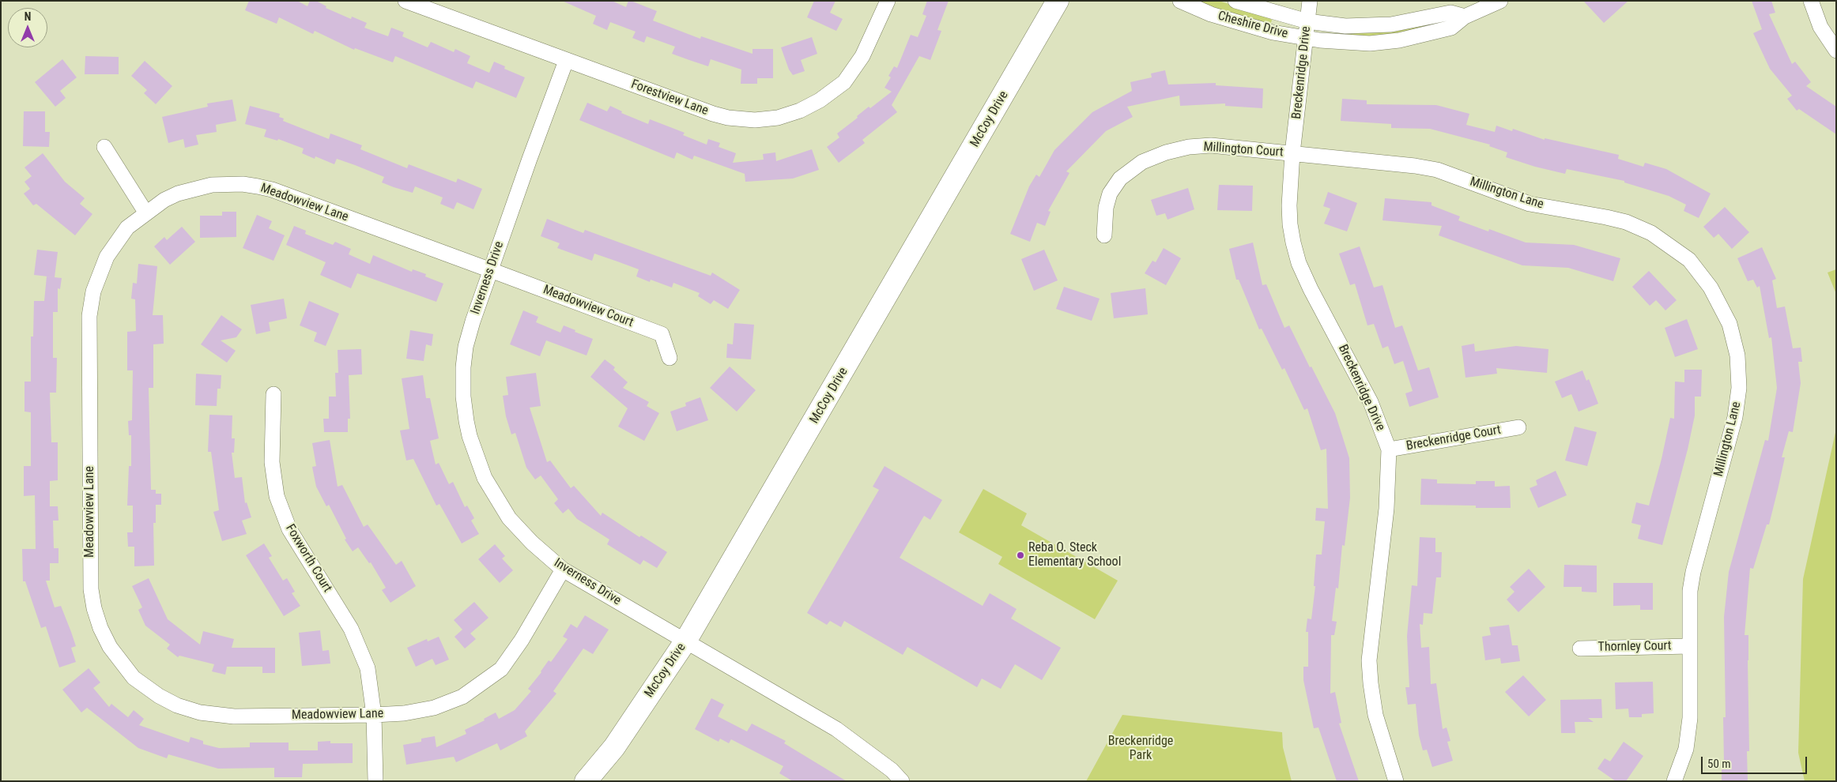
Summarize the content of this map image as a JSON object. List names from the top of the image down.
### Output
{
  "streets": {
    "street": [
      "Cheshire Drive",
      "Breckenridge Drive",
      "Forestview Lane",
      "McCoy Drive",
      "Millington Court",
      "Millington Lane",
      "Meadowview Lane",
      "Inverness Drive",
      "Meadowview Court",
      "Breckenridge Court",
      "Foxworth Court",
      "Thornley Court"
    ]
  },
  "crossings": [
    ["Cheshire Drive", "Breckenridge Drive"],
    ["Breckenridge Drive", "Millington Court"],
    ["Breckenridge Drive", "Millington Lane"],
    ["Breckenridge Drive", "Breckenridge Court"],
    ["Forestview Lane", "Inverness Drive"],
    ["McCoy Drive", "Inverness Drive"],
    ["Millington Court", "Millington Lane"],
    ["Millington Lane", "Thornley Court"],
    ["Meadowview Lane", "Inverness Drive"],
    ["Meadowview Lane", "Meadowview Court"],
    ["Meadowview Lane", "Foxworth Court"],
    ["Inverness Drive", "Meadowview Court"]
  ],
  "parks": ["Breckenridge Park"],
  "places": ["Reba O. Steck Elementary School"],
  "scale_bar": "50 m",
  "north": "top"
}
